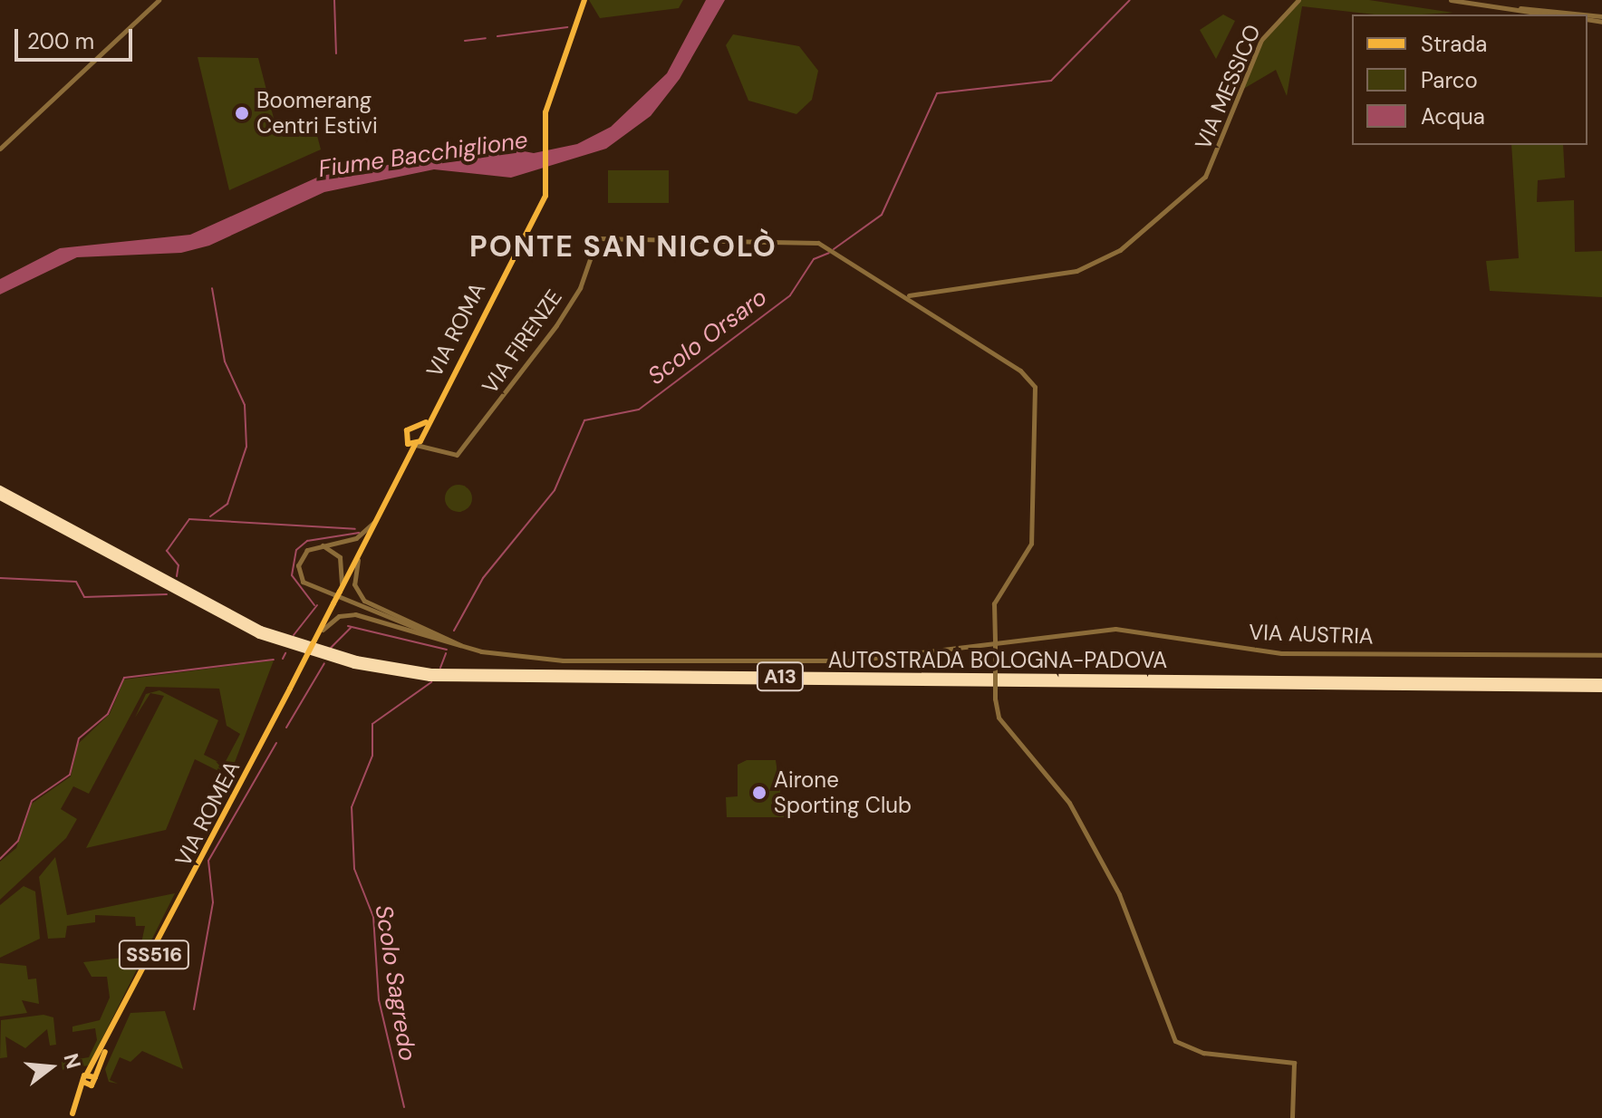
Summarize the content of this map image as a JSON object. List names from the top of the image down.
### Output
{
  "streets": {
    "highway": ["AUTOSTRADA BOLOGNA-PADOVA", "A13"],
    "main road": ["VIA ROMA", "VIA ROMEA", "SS516"],
    "street": ["VIA MESSICO", "VIA FIRENZE", "VIA AUSTRIA"]
  },
  "crossings": [
    ["VIA ROMA", "SS516"],
    ["VIA ROMEA", "SS516"]
  ],
  "districts": ["PONTE SAN NICOLÒ"],
  "water": ["Fiume Bacchiglione", "Scolo Orsaro", "Scolo Sagredo"],
  "places": ["Boomerang Centri Estivi", "Airone Sporting Club"],
  "legend": ["Strada", "Parco", "Acqua"],
  "scale_bar": "200 m",
  "north": "right"
}
